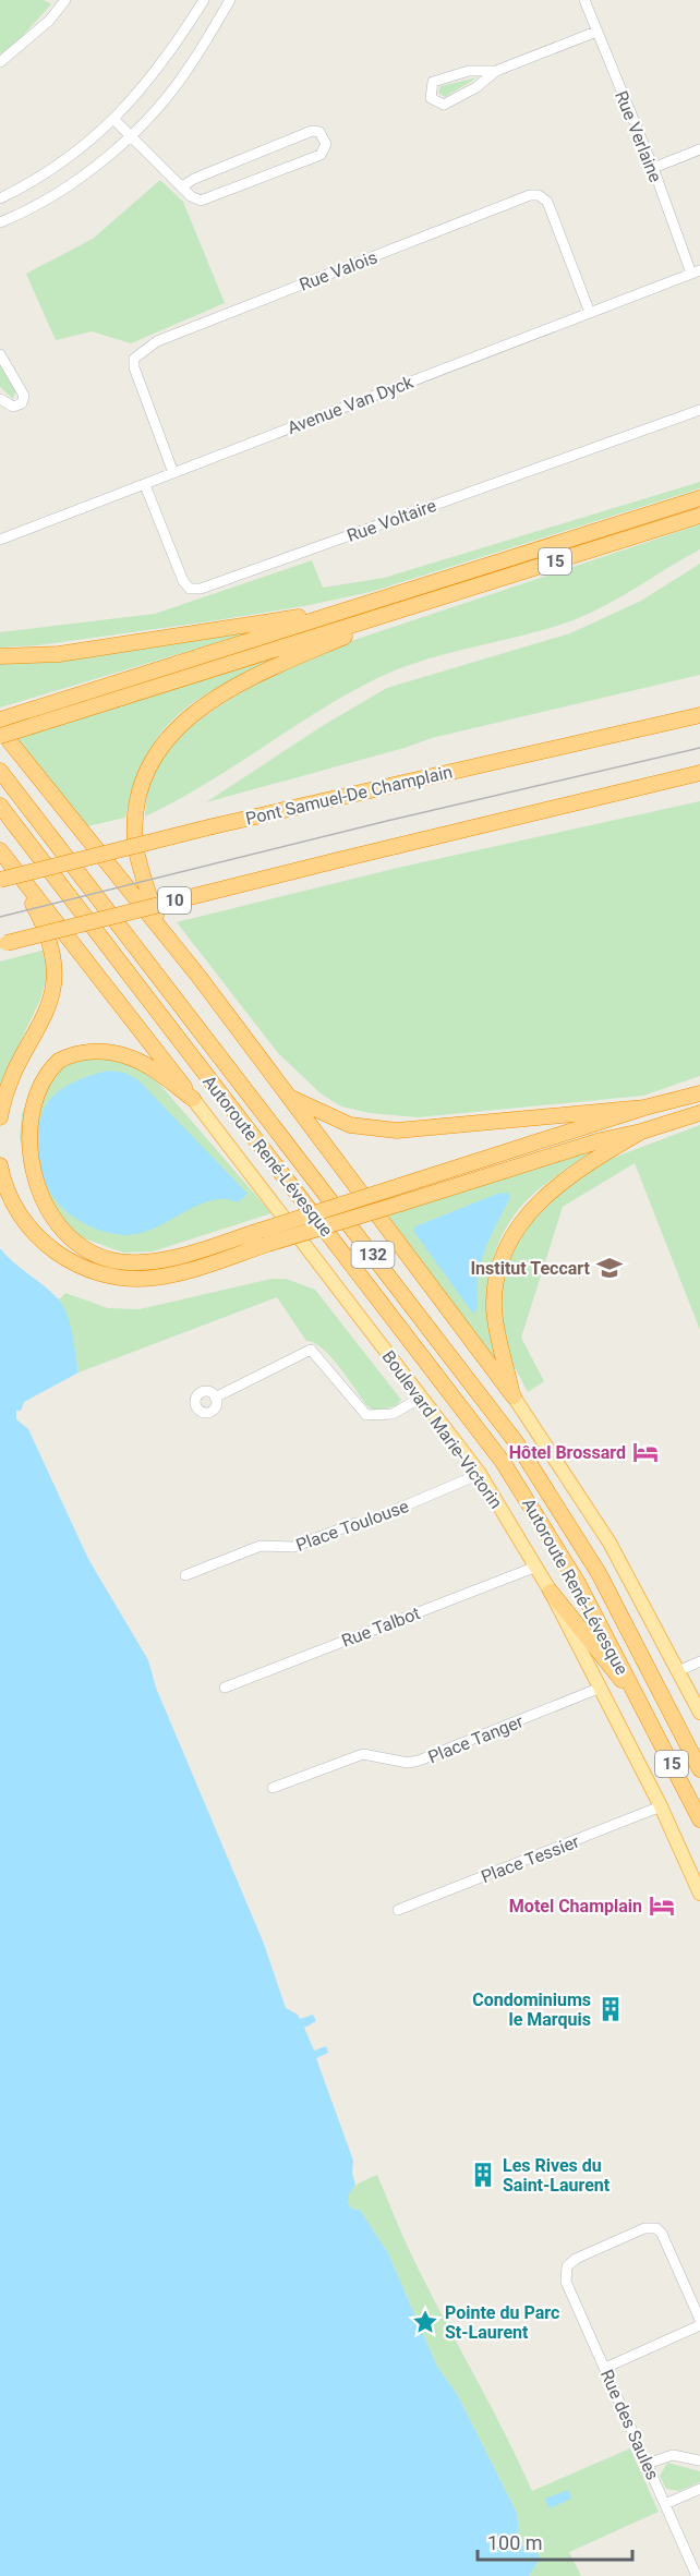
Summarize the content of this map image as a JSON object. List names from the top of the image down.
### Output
{
  "streets": {
    "highway": [
      "15",
      "Pont Samuel-De Champlain",
      "10",
      "Autoroute René-Lévesque",
      "132"
    ],
    "main road": ["Boulevard Marie-Victorin"],
    "street": [
      "Rue Verlaine",
      "Rue Valois",
      "Avenue Van Dyck",
      "Rue Voltaire",
      "Place Toulouse",
      "Rue Talbot",
      "Place Tanger",
      "Place Tessier",
      "Rue des Saules"
    ]
  },
  "crossings": [
    ["Rue Verlaine", "Avenue Van Dyck"],
    ["Rue Valois", "Avenue Van Dyck"],
    ["Avenue Van Dyck", "Rue Voltaire"],
    ["Boulevard Marie-Victorin", "Place Toulouse"],
    ["Boulevard Marie-Victorin", "Rue Talbot"],
    ["Boulevard Marie-Victorin", "Place Tanger"],
    ["Boulevard Marie-Victorin", "Place Tessier"]
  ],
  "places": {
    "school or university": ["Institut Teccart"],
    "hotel": ["Hôtel Brossard", "Motel Champlain"],
    "building": ["Condominiums le Marquis", "Les Rives du Saint-Laurent"],
    "place": ["Pointe du Parc St-Laurent"]
  },
  "scale_bar": "100 m"
}
